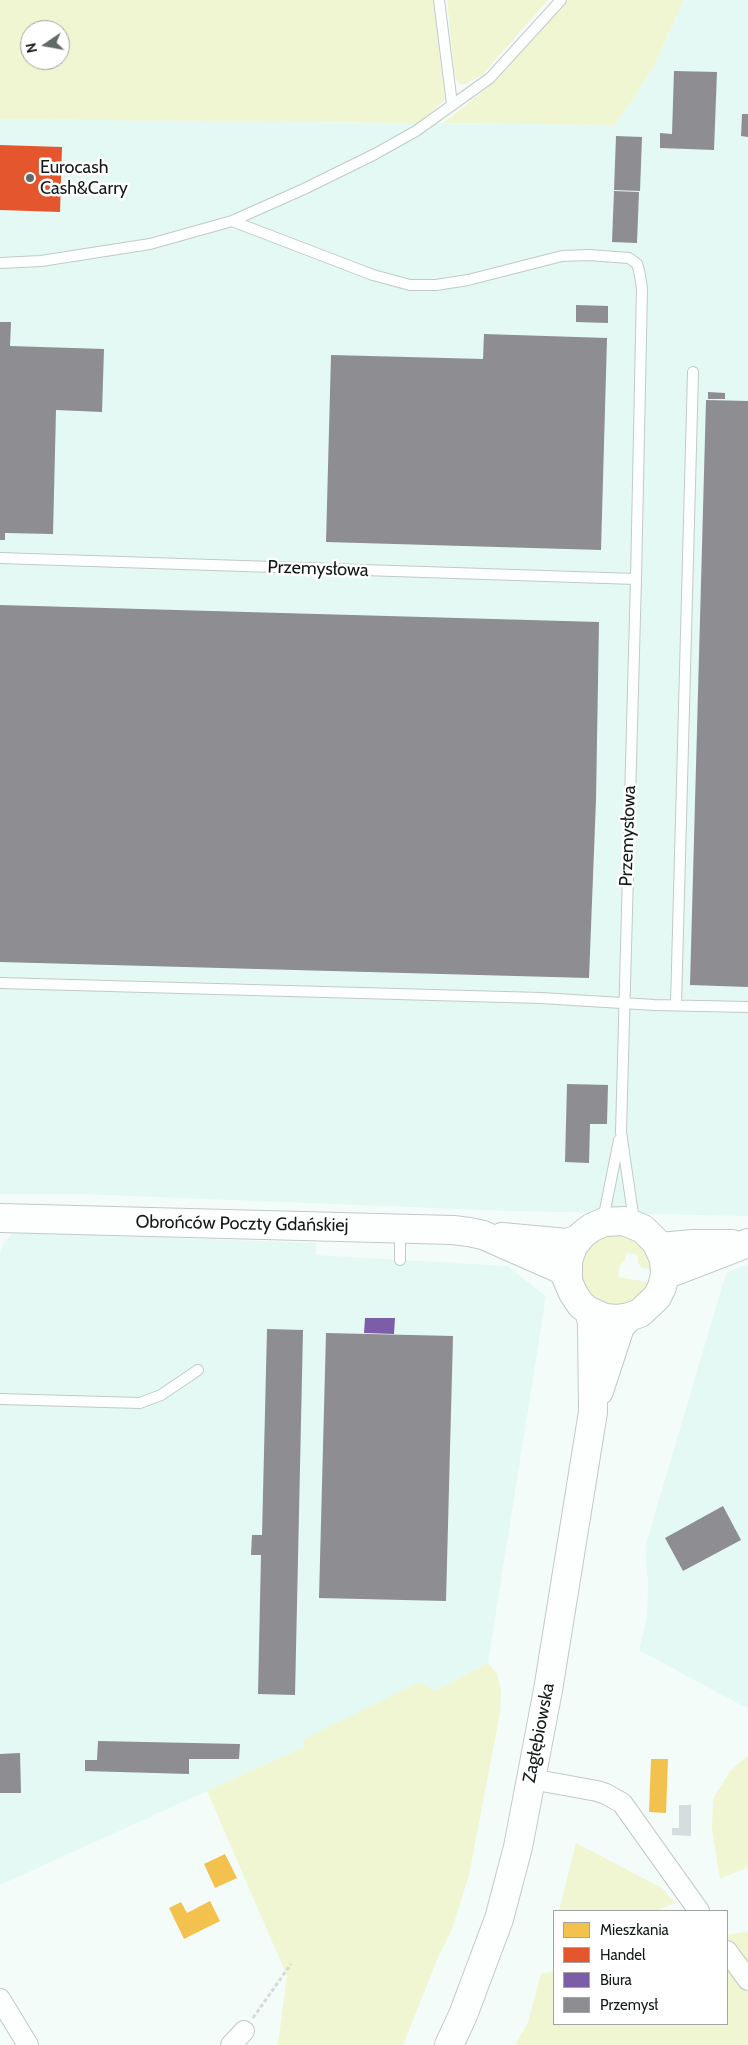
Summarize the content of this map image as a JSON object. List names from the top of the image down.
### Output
{
  "streets": {
    "main road": ["Obrońców Poczty Gdańskiej", "Zagłębiowska"],
    "lane": ["Przemysłowa"]
  },
  "crossings": [
    ["Obrońców Poczty Gdańskiej", "Zagłębiowska"]
  ],
  "places": ["Eurocash Cash&Carry"],
  "legend": [
    "Mieszkania",
    "Handel",
    "Biura",
    "Przemysł"
  ],
  "north": "left"
}
